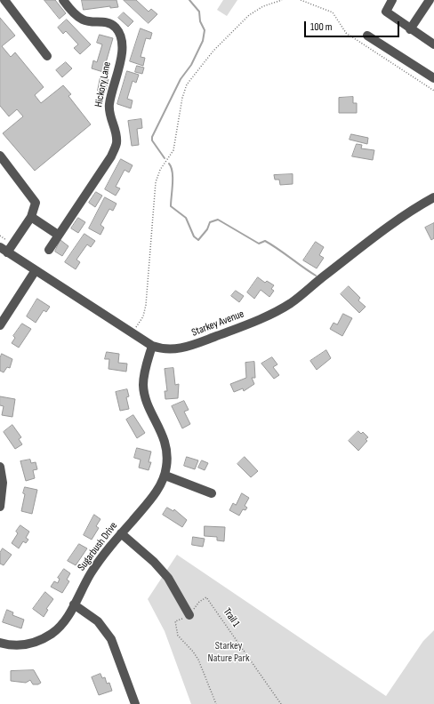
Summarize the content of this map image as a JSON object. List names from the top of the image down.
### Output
{
  "streets": {
    "street": ["Hickory Lane", "Starkey Avenue", "Sugarbush Drive"],
    "path": ["Trail 1"]
  },
  "crossings": [
    ["Starkey Avenue", "Sugarbush Drive"]
  ],
  "parks": ["Starkey Nature Park"],
  "scale_bar": "100 m"
}
